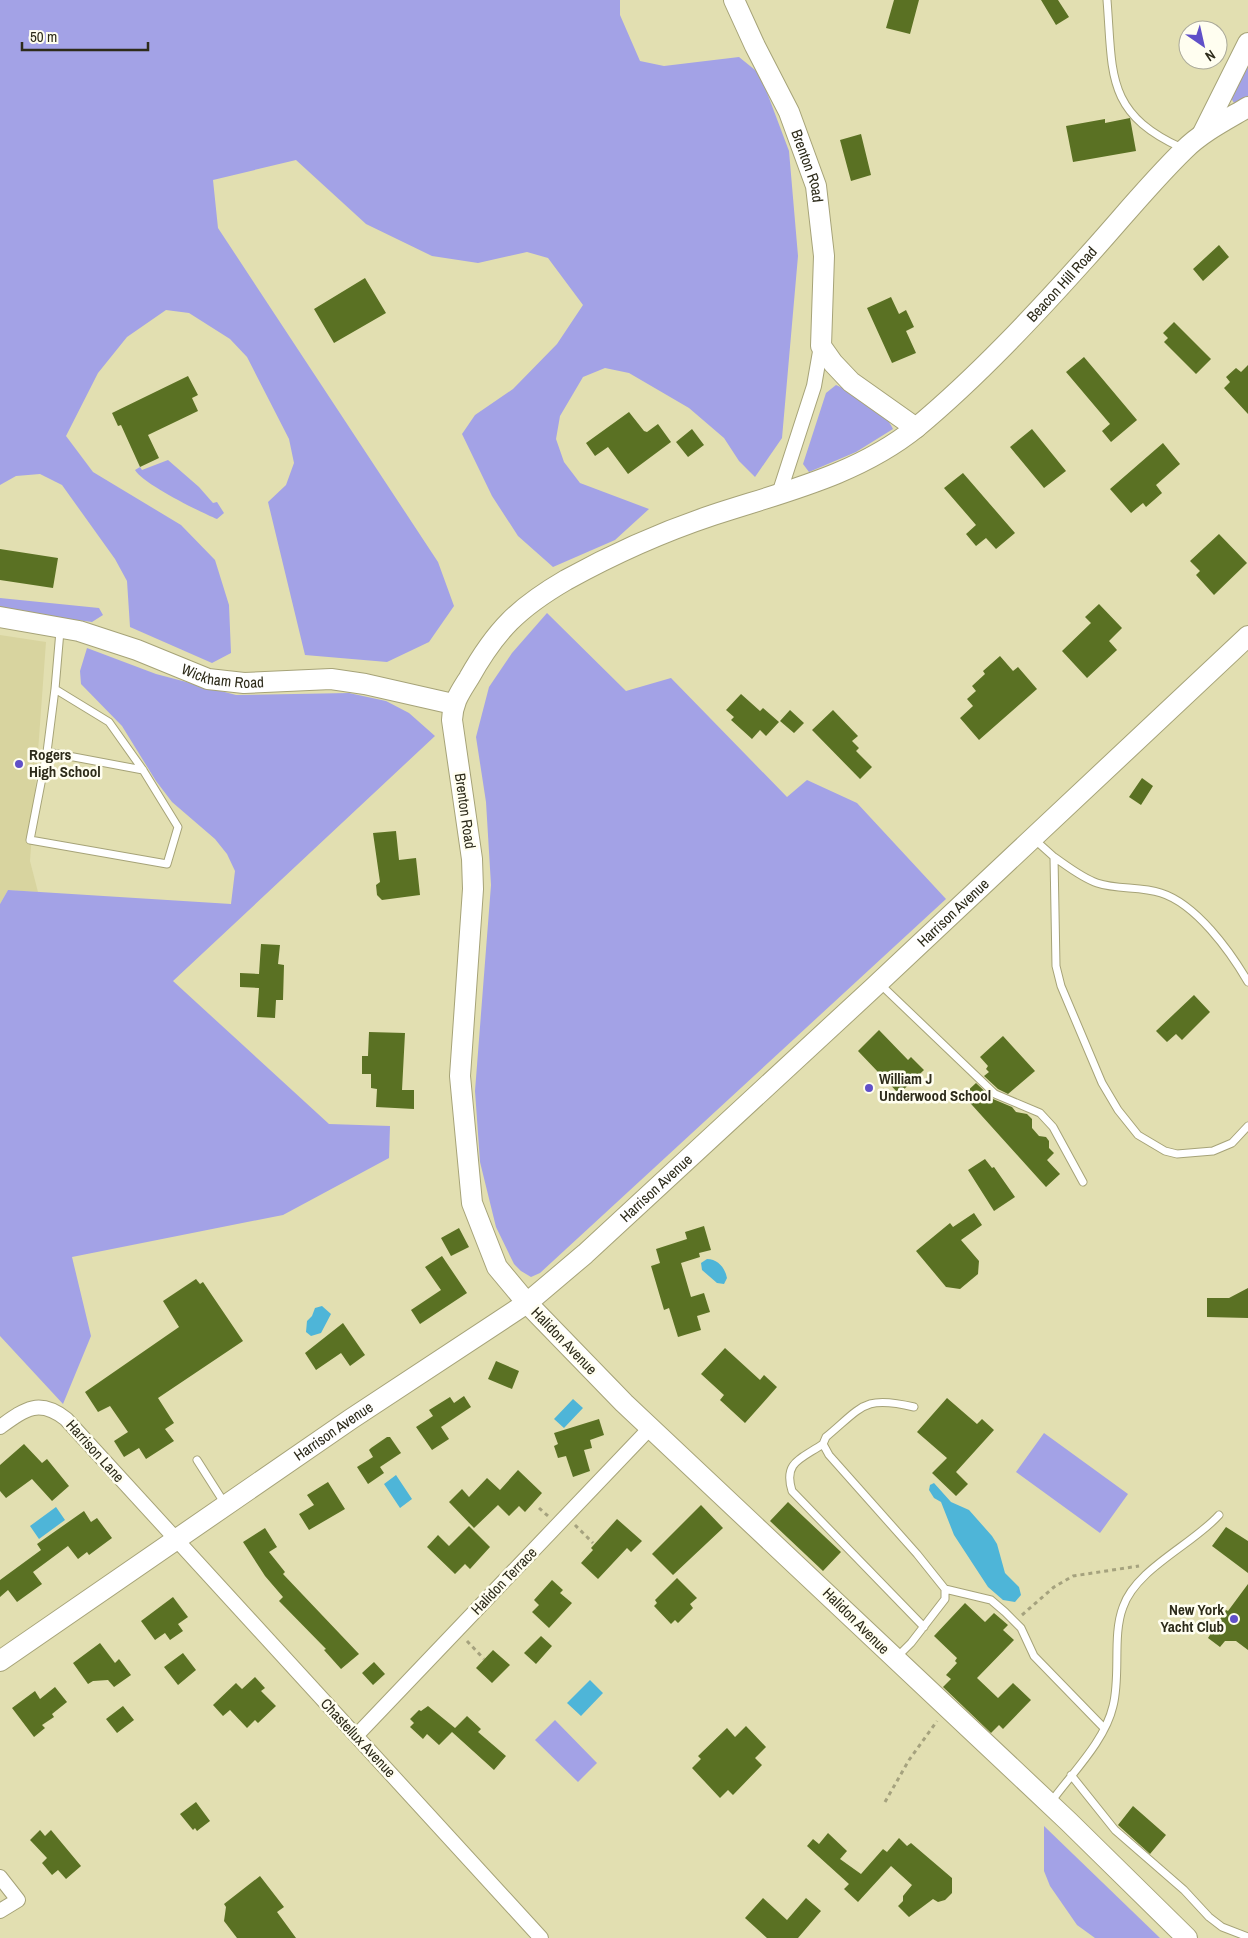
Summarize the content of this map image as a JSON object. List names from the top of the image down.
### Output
{
  "streets": {
    "street": [
      "Brenton Road",
      "Beacon Hill Road",
      "Wickham Road",
      "Harrison Avenue",
      "Halidon Avenue",
      "Harrison Lane",
      "Halidon Terrace",
      "Chastellux Avenue"
    ]
  },
  "crossings": [
    ["Brenton Road", "Wickham Road"],
    ["Brenton Road", "Harrison Avenue"],
    ["Brenton Road", "Halidon Avenue"],
    ["Harrison Avenue", "Halidon Avenue"],
    ["Harrison Avenue", "Harrison Lane"],
    ["Harrison Avenue", "Chastellux Avenue"],
    ["Halidon Avenue", "Halidon Terrace"],
    ["Harrison Lane", "Chastellux Avenue"],
    ["Halidon Terrace", "Chastellux Avenue"]
  ],
  "places": ["Rogers High School", "William J Underwood School", "New York Yacht Club"],
  "scale_bar": "50 m",
  "north": "bottom right"
}
